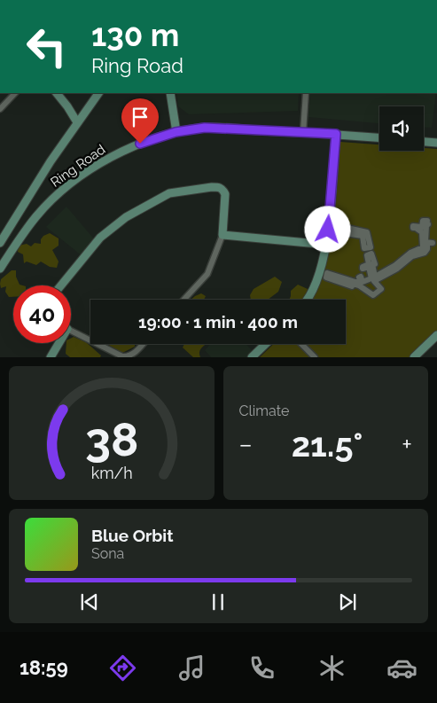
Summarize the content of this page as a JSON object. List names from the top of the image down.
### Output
{
  "streets": {
    "street": ["Ring Road"]
  },
  "page": {
    "turn": ["130 m", "Ring Road"],
    "limit": "40",
    "trip": "19:00 · 1 min · 400 m",
    "tile": "Climate",
    "heat": ["−", "21.5°", "+"],
    "song": ["Blue Orbit", "Sona"],
    "tabs": "18:59",
    "gauge": ["38", "km/h"]
  }
}
